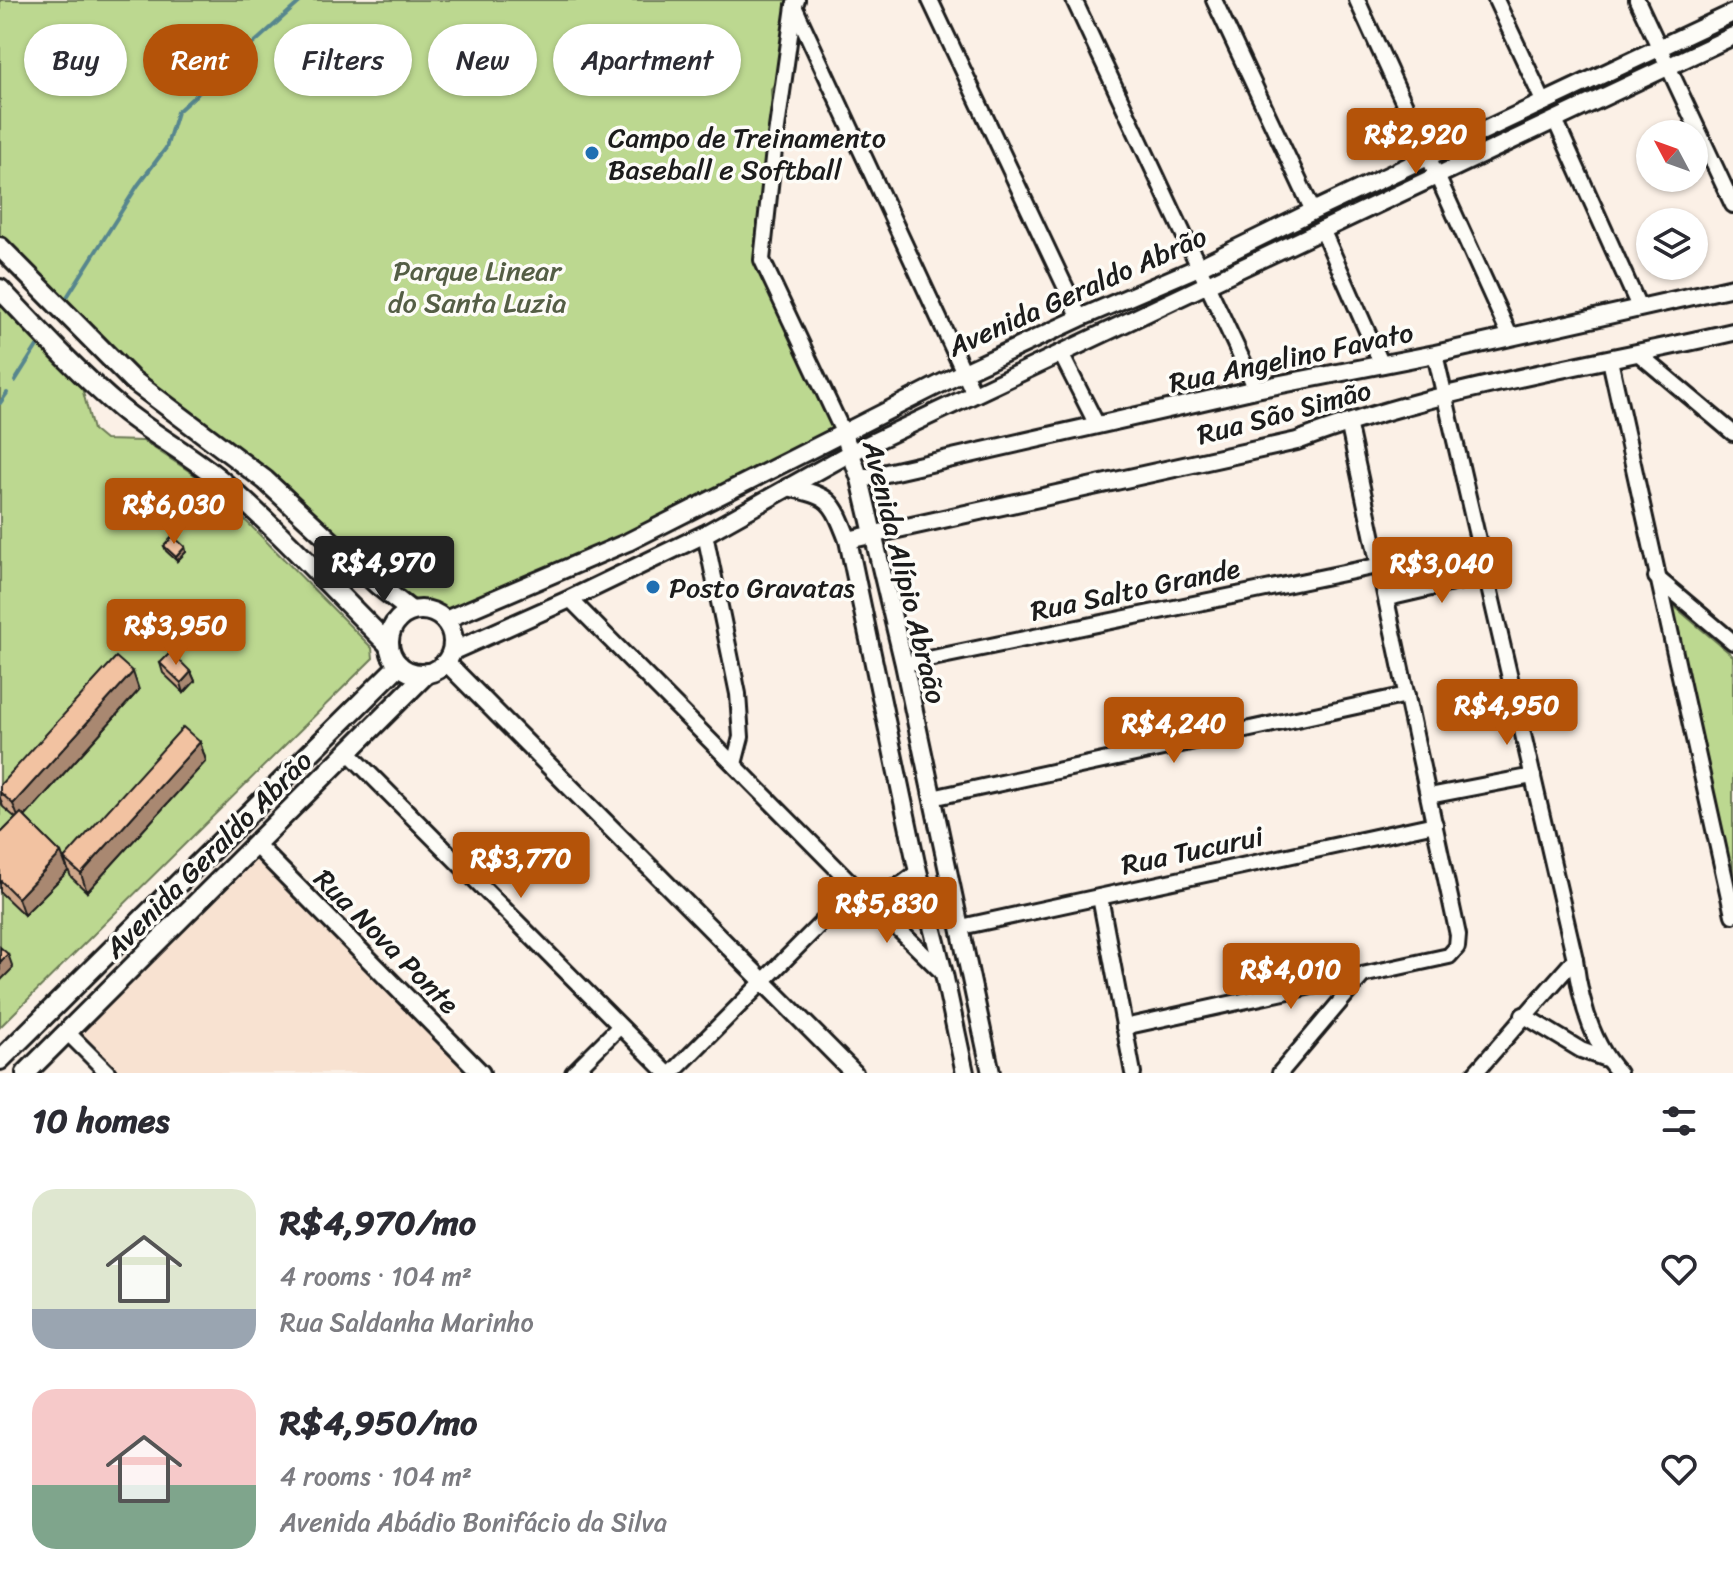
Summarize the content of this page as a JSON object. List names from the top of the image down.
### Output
{
  "streets": {
    "main road": ["Avenida Geraldo Abrão"],
    "street": [
      "Rua Angelino Favato",
      "Rua São Simão",
      "Avenida Alípio Abraão",
      "Rua Salto Grande",
      "Rua Tucurui",
      "Rua Nova Ponte"
    ]
  },
  "crossings": [
    ["Avenida Geraldo Abrão", "Avenida Alípio Abraão"],
    ["Avenida Geraldo Abrão", "Rua Nova Ponte"],
    ["Rua Angelino Favato", "Avenida Alípio Abraão"],
    ["Rua São Simão", "Avenida Alípio Abraão"],
    ["Avenida Alípio Abraão", "Rua Salto Grande"],
    ["Avenida Alípio Abraão", "Rua Tucurui"]
  ],
  "parks": ["Parque Linear do Santa Luzia"],
  "places": ["Campo de Treinamento Baseball e Softball", "Posto Gravatas"],
  "north": "top left",
  "page": {
    "chip": [
      "Buy",
      "Rent",
      "Filters",
      "New",
      "Apartment"
    ],
    "price": [
      "R$2,920",
      "R$6,030",
      "R$4,970",
      "R$3,040",
      "R$3,950",
      "R$4,950",
      "R$4,240",
      "R$3,770",
      "R$5,830",
      "R$4,010"
    ],
    "heading": "10 homes",
    "list": [
      {
        "name": "R$4,970/mo",
        "note": "4 rooms · 104 m² · Rua Saldanha Marinho"
      },
      {
        "name": "R$4,950/mo",
        "note": "4 rooms · 104 m² · Avenida Abádio Bonifácio da Silva"
      }
    ]
  }
}
